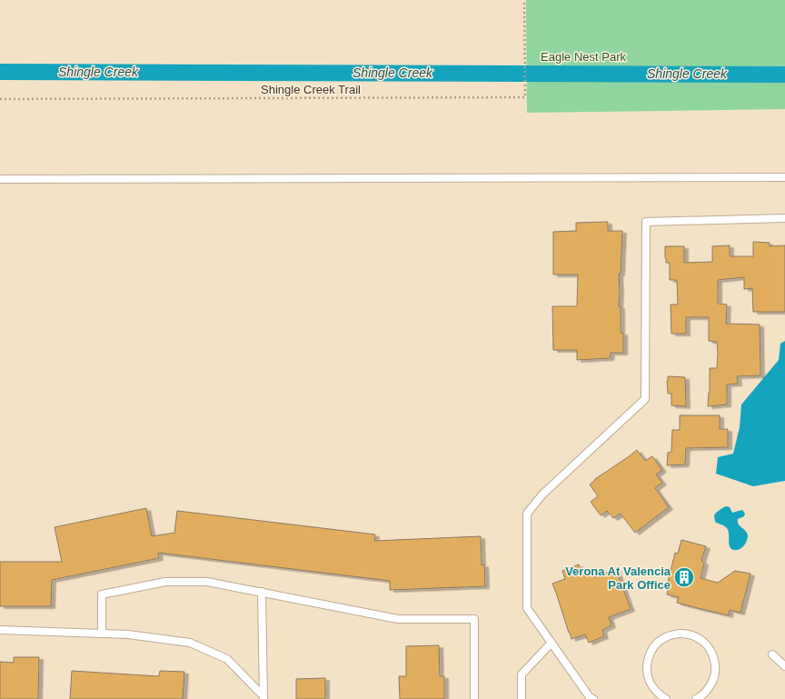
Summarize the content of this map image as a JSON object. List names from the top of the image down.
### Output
{
  "streets": {
    "path": ["Shingle Creek Trail"]
  },
  "water": ["Shingle Creek"],
  "parks": ["Eagle Nest Park"],
  "places": {
    "building": ["Verona At Valencia Park Office"]
  }
}
